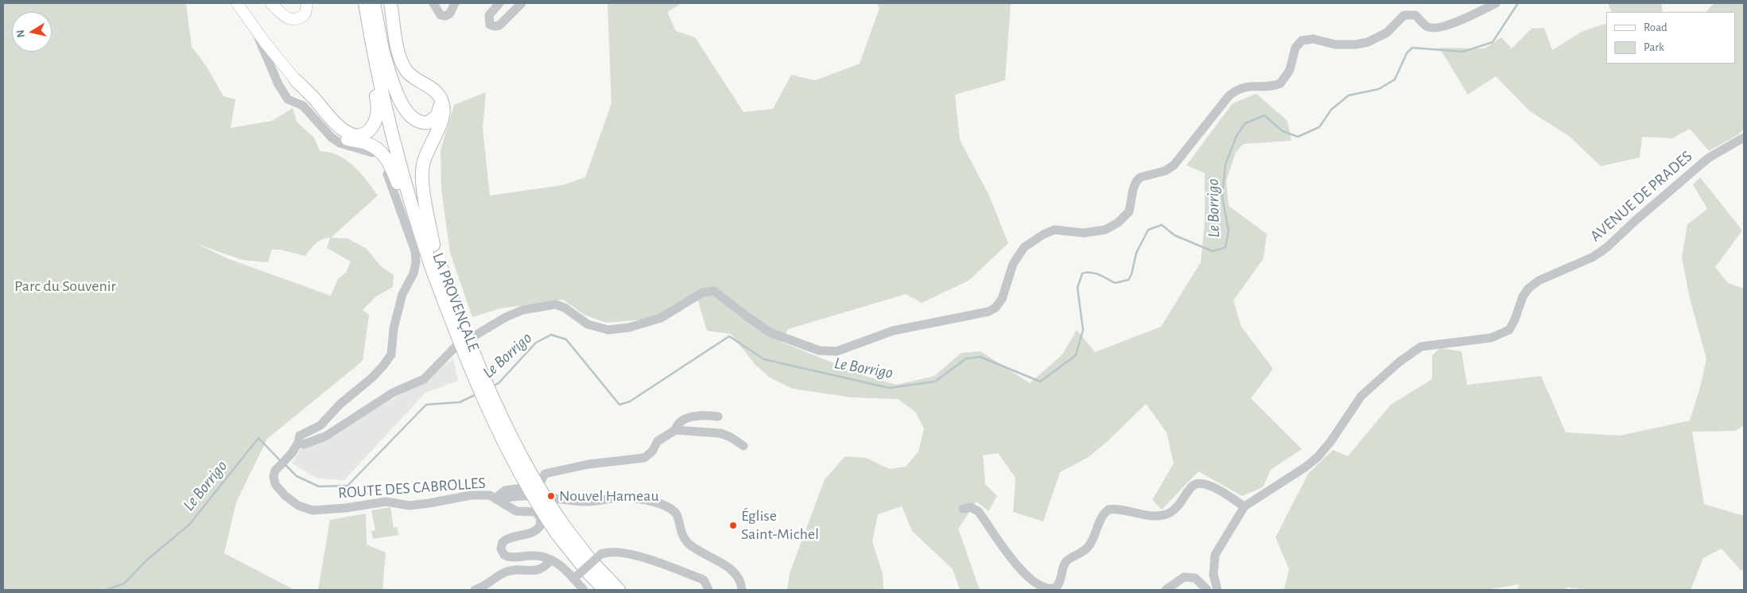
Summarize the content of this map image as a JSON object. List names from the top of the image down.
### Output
{
  "streets": {
    "highway": ["LA PROVENÇALE"],
    "street": ["AVENUE DE PRADES", "ROUTE DES CABROLLES"]
  },
  "water": ["Le Borrigo"],
  "parks": ["Parc du Souvenir"],
  "places": ["Nouvel Hameau", "Église Saint-Michel"],
  "legend": ["Road", "Park"],
  "north": "left"
}
